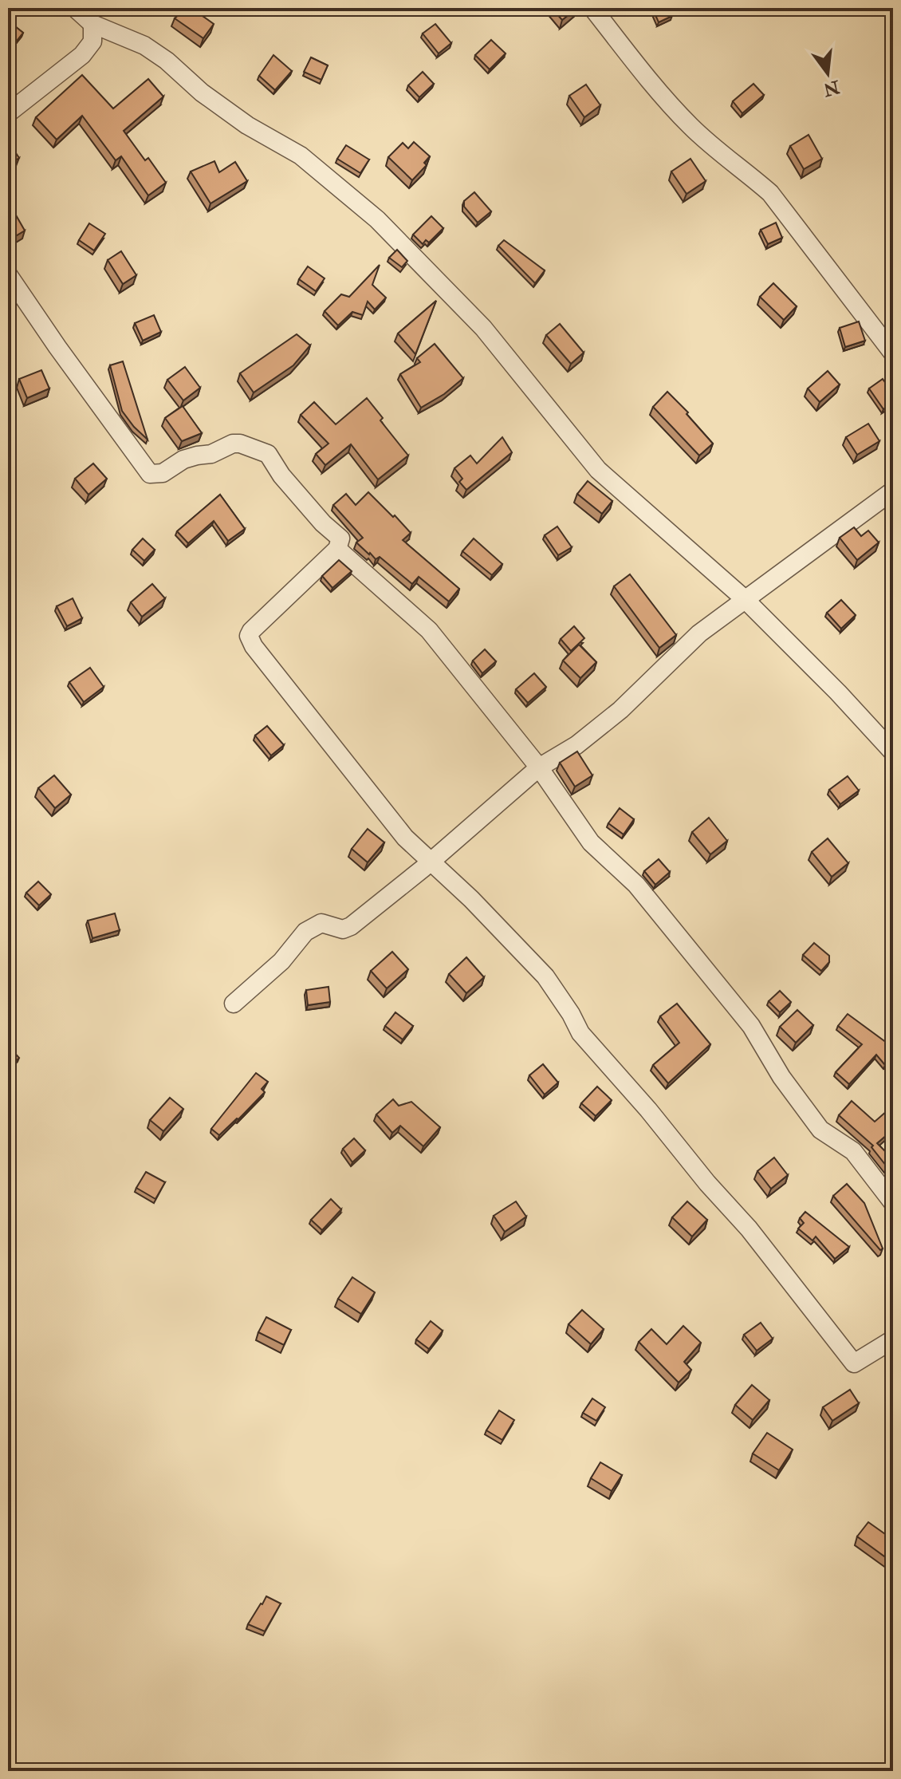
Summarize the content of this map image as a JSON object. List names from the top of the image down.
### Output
{
  "north": "bottom"
}
